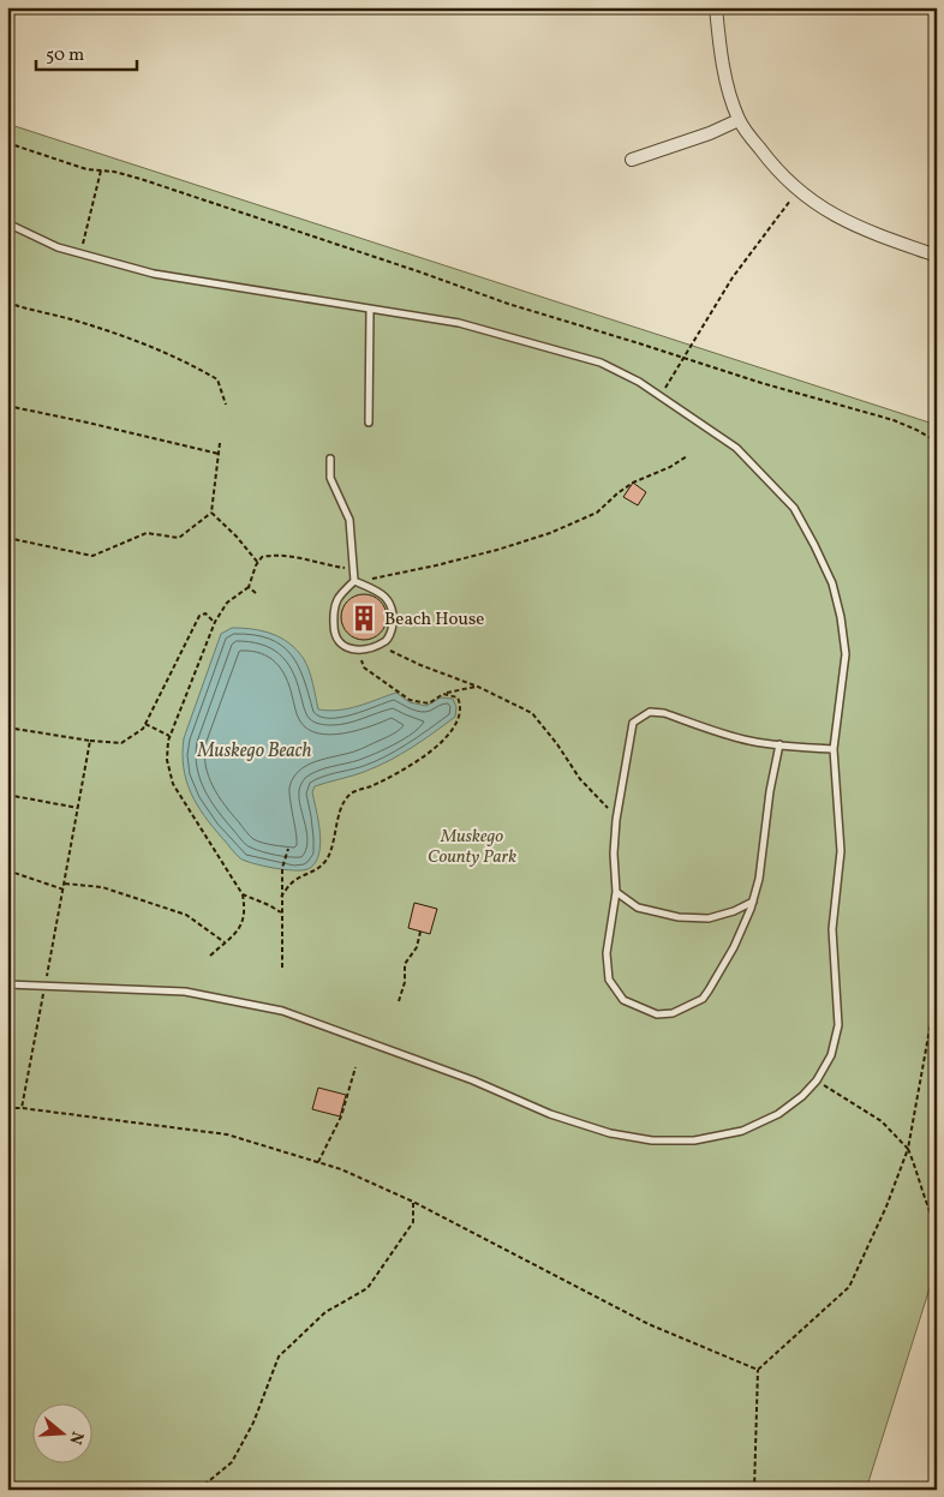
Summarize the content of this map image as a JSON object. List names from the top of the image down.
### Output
{
  "water": ["Muskego Beach"],
  "parks": ["Muskego County Park"],
  "places": {
    "building": ["Beach House"]
  },
  "scale_bar": "50 m",
  "north": "right"
}
